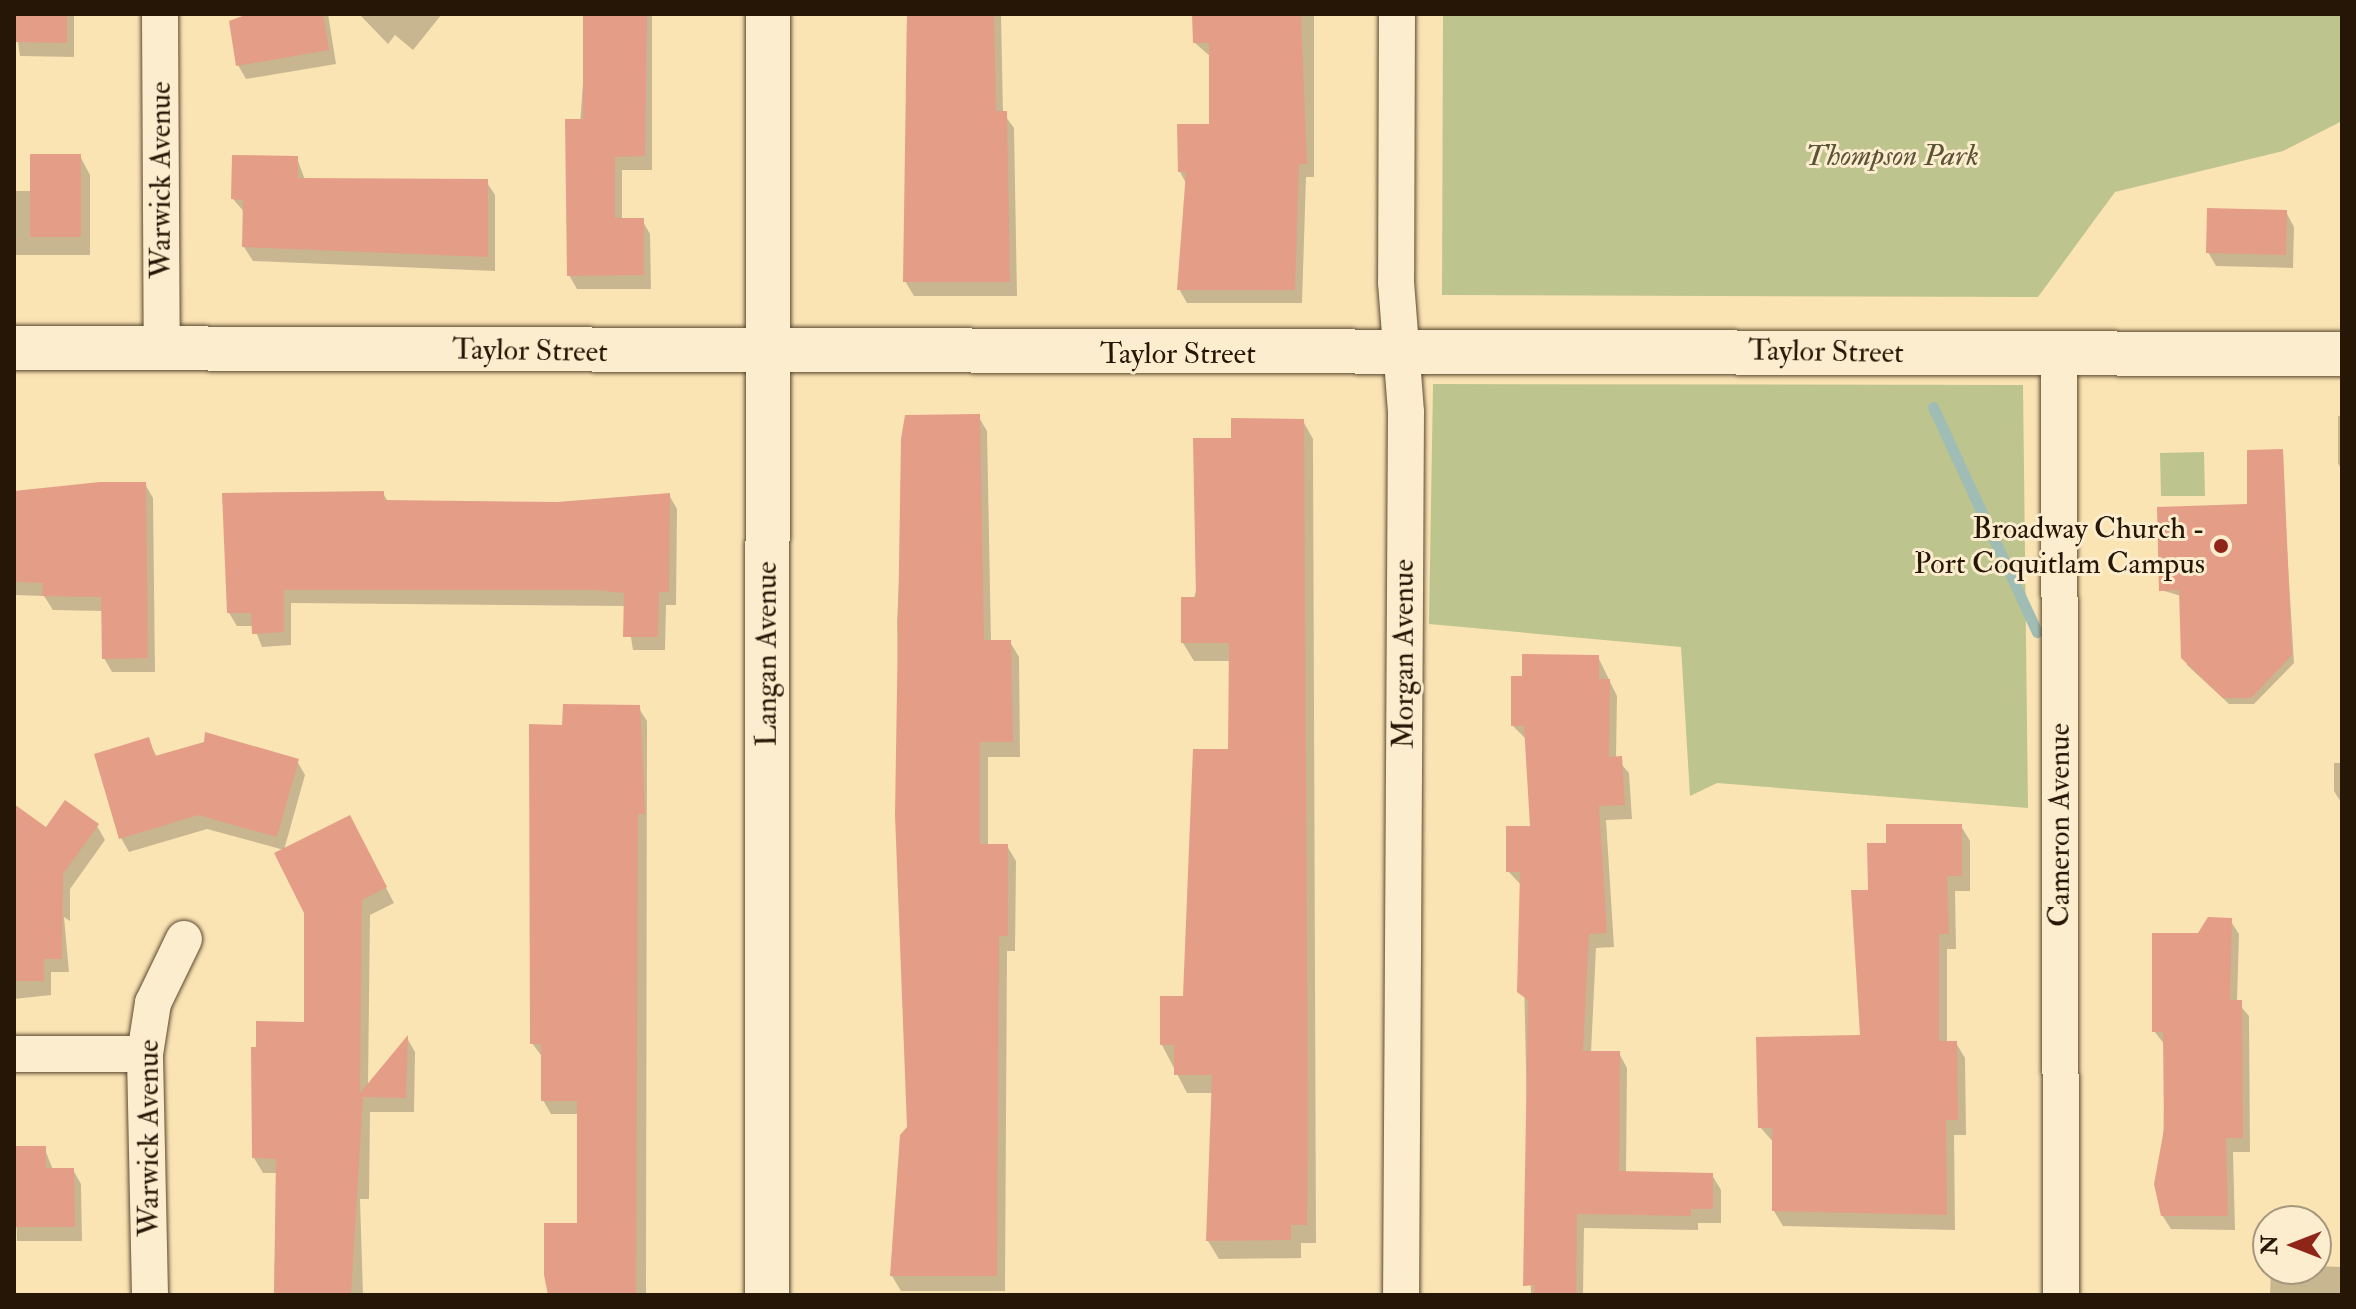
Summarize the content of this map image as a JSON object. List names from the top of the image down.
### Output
{
  "streets": {
    "street": [
      "Warwick Avenue",
      "Taylor Street",
      "Langan Avenue",
      "Morgan Avenue",
      "Cameron Avenue"
    ]
  },
  "crossings": [
    ["Warwick Avenue", "Taylor Street"],
    ["Taylor Street", "Langan Avenue"],
    ["Taylor Street", "Morgan Avenue"],
    ["Taylor Street", "Cameron Avenue"]
  ],
  "parks": ["Thompson Park"],
  "places": ["Broadway Church - Port Coquitlam Campus"],
  "north": "left"
}
